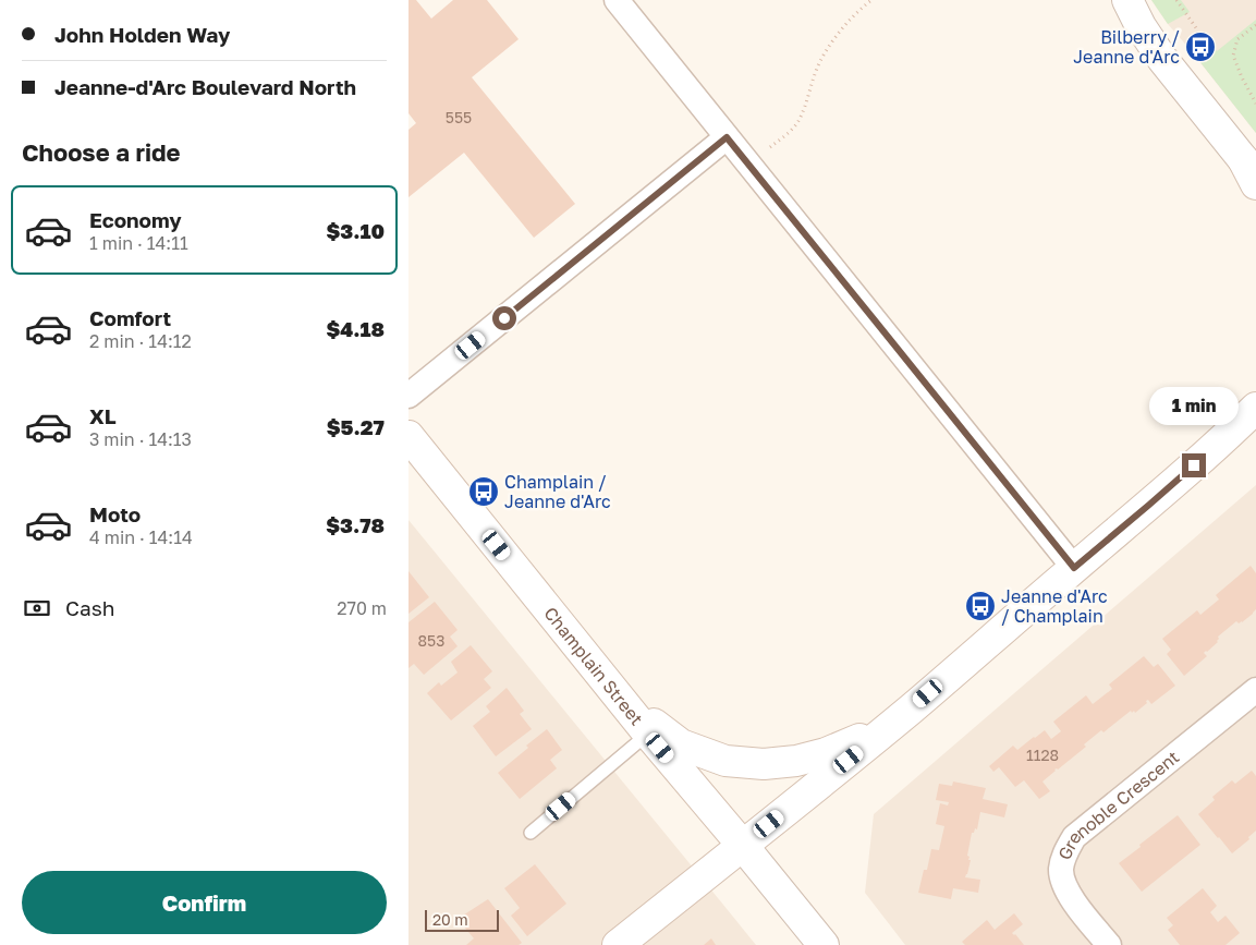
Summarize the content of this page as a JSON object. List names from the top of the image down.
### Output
{
  "streets": {
    "main road": ["Champlain Street"],
    "street": ["Grenoble Crescent"]
  },
  "places": {
    "bus stop": ["Bilberry / Jeanne d'Arc", "Champlain / Jeanne d'Arc", "Jeanne d'Arc / Champlain"]
  },
  "house_numbers": ["555", "853", "1128"],
  "scale_bar": "20 m",
  "page": {
    "banner": ["John Holden Way", "Jeanne-d'Arc Boulevard North"],
    "heading": "Choose a ride",
    "list": [
      {
        "name": "Economy",
        "note": "1 min · 14:11",
        "value": "$3.10"
      },
      {
        "name": "Comfort",
        "note": "2 min · 14:12",
        "value": "$4.18"
      },
      {
        "name": "XL",
        "note": "3 min · 14:13",
        "value": "$5.27"
      },
      {
        "name": "Moto",
        "note": "4 min · 14:14",
        "value": "$3.78"
      }
    ],
    "bubble": "1 min",
    "pay": ["Cash", "270 m"],
    "buttons": "Confirm",
    "scale": "20 m"
  }
}
